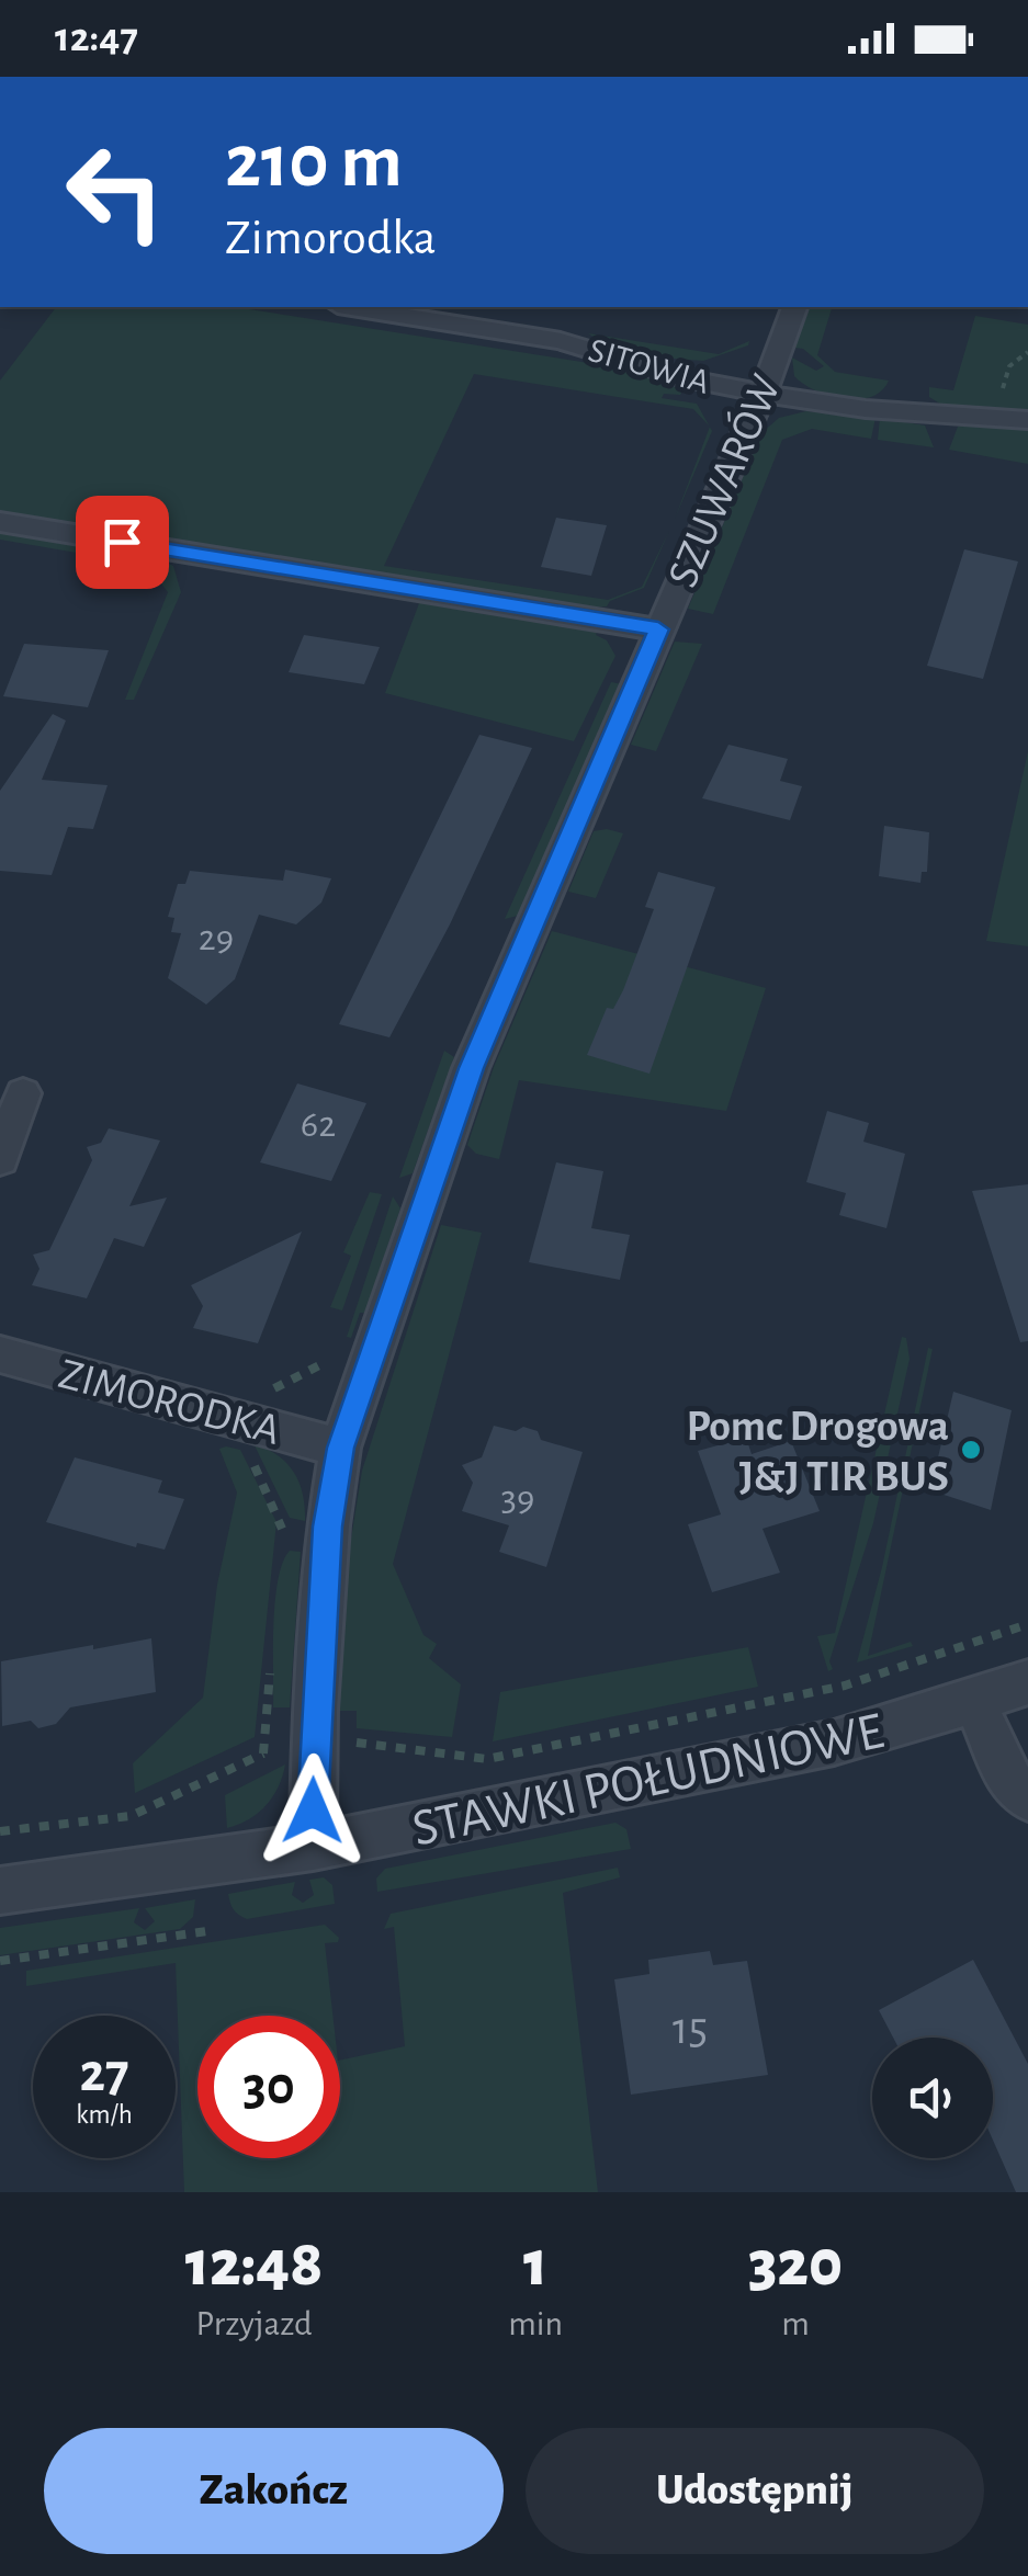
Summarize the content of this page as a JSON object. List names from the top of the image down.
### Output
{
  "streets": {
    "street": [
      "SITOWIA",
      "SZUWARÓW",
      "ZIMORODKA",
      "STAWKI POŁUDNIOWE"
    ]
  },
  "crossings": [
    ["SITOWIA", "SZUWARÓW"],
    ["SZUWARÓW", "ZIMORODKA"],
    ["SZUWARÓW", "STAWKI POŁUDNIOWE"]
  ],
  "places": ["Pomc Drogowa J&J TIR BUS"],
  "house_numbers": [
    "29",
    "62",
    "39",
    "15"
  ],
  "page": {
    "status": "12:47",
    "turn": ["210 m", "Zimorodka"],
    "speed": "27 km/h",
    "limit": "30",
    "eta": [
      "12:48",
      "Przyjazd",
      "1",
      "min",
      "320",
      "m"
    ],
    "buttons": ["Zakończ", "Udostępnij"]
  }
}
